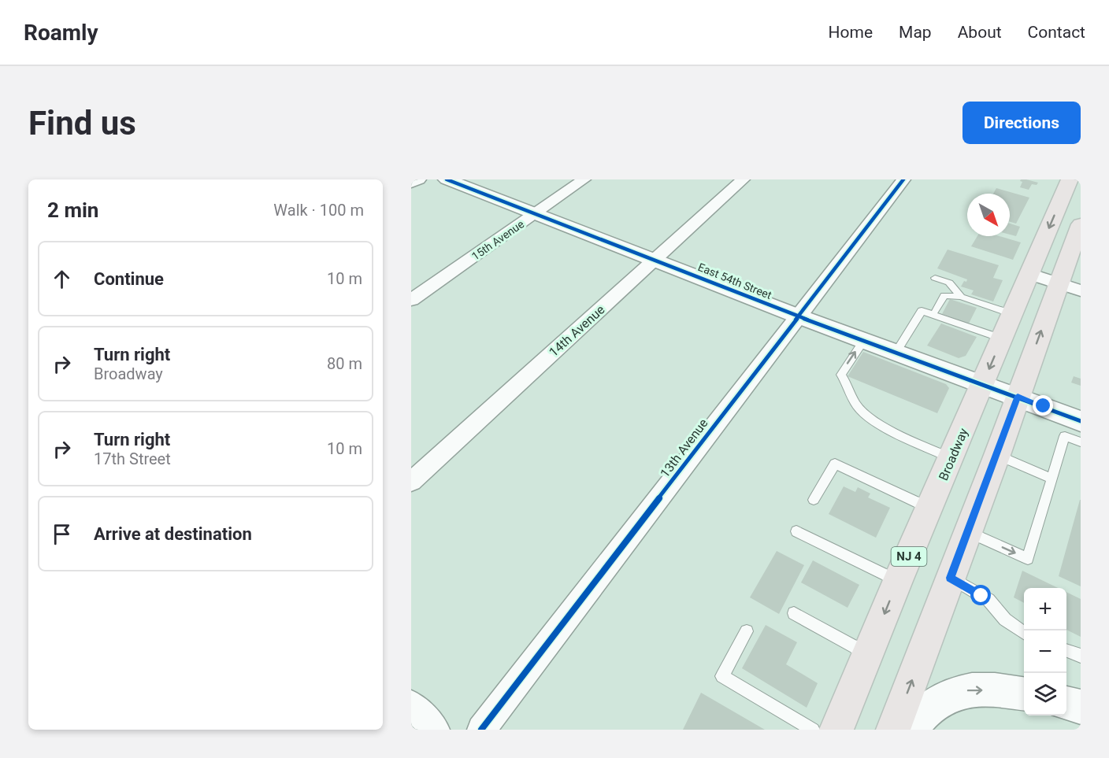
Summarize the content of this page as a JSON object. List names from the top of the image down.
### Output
{
  "streets": {
    "main road": ["Broadway", "NJ 4"],
    "street": [
      "15th Avenue",
      "East 54th Street",
      "14th Avenue",
      "13th Avenue"
    ]
  },
  "crossings": [
    ["15th Avenue", "East 54th Street"],
    ["East 54th Street", "14th Avenue"],
    ["East 54th Street", "13th Avenue"],
    ["East 54th Street", "Broadway"]
  ],
  "north": "bottom right",
  "page": {
    "header": "Roamly",
    "nav": [
      "Home",
      "Map",
      "About",
      "Contact"
    ],
    "buttons": "Directions",
    "title": "Find us",
    "heading": ["2 min", "Walk · 100 m"],
    "list": [
      ["Continue", "10 m"],
      ["Turn right", "Broadway", "80 m"],
      ["Turn right", "17th Street", "10 m"],
      "Arrive at destination"
    ],
    "map_buttons": ["+", "−"]
  }
}
